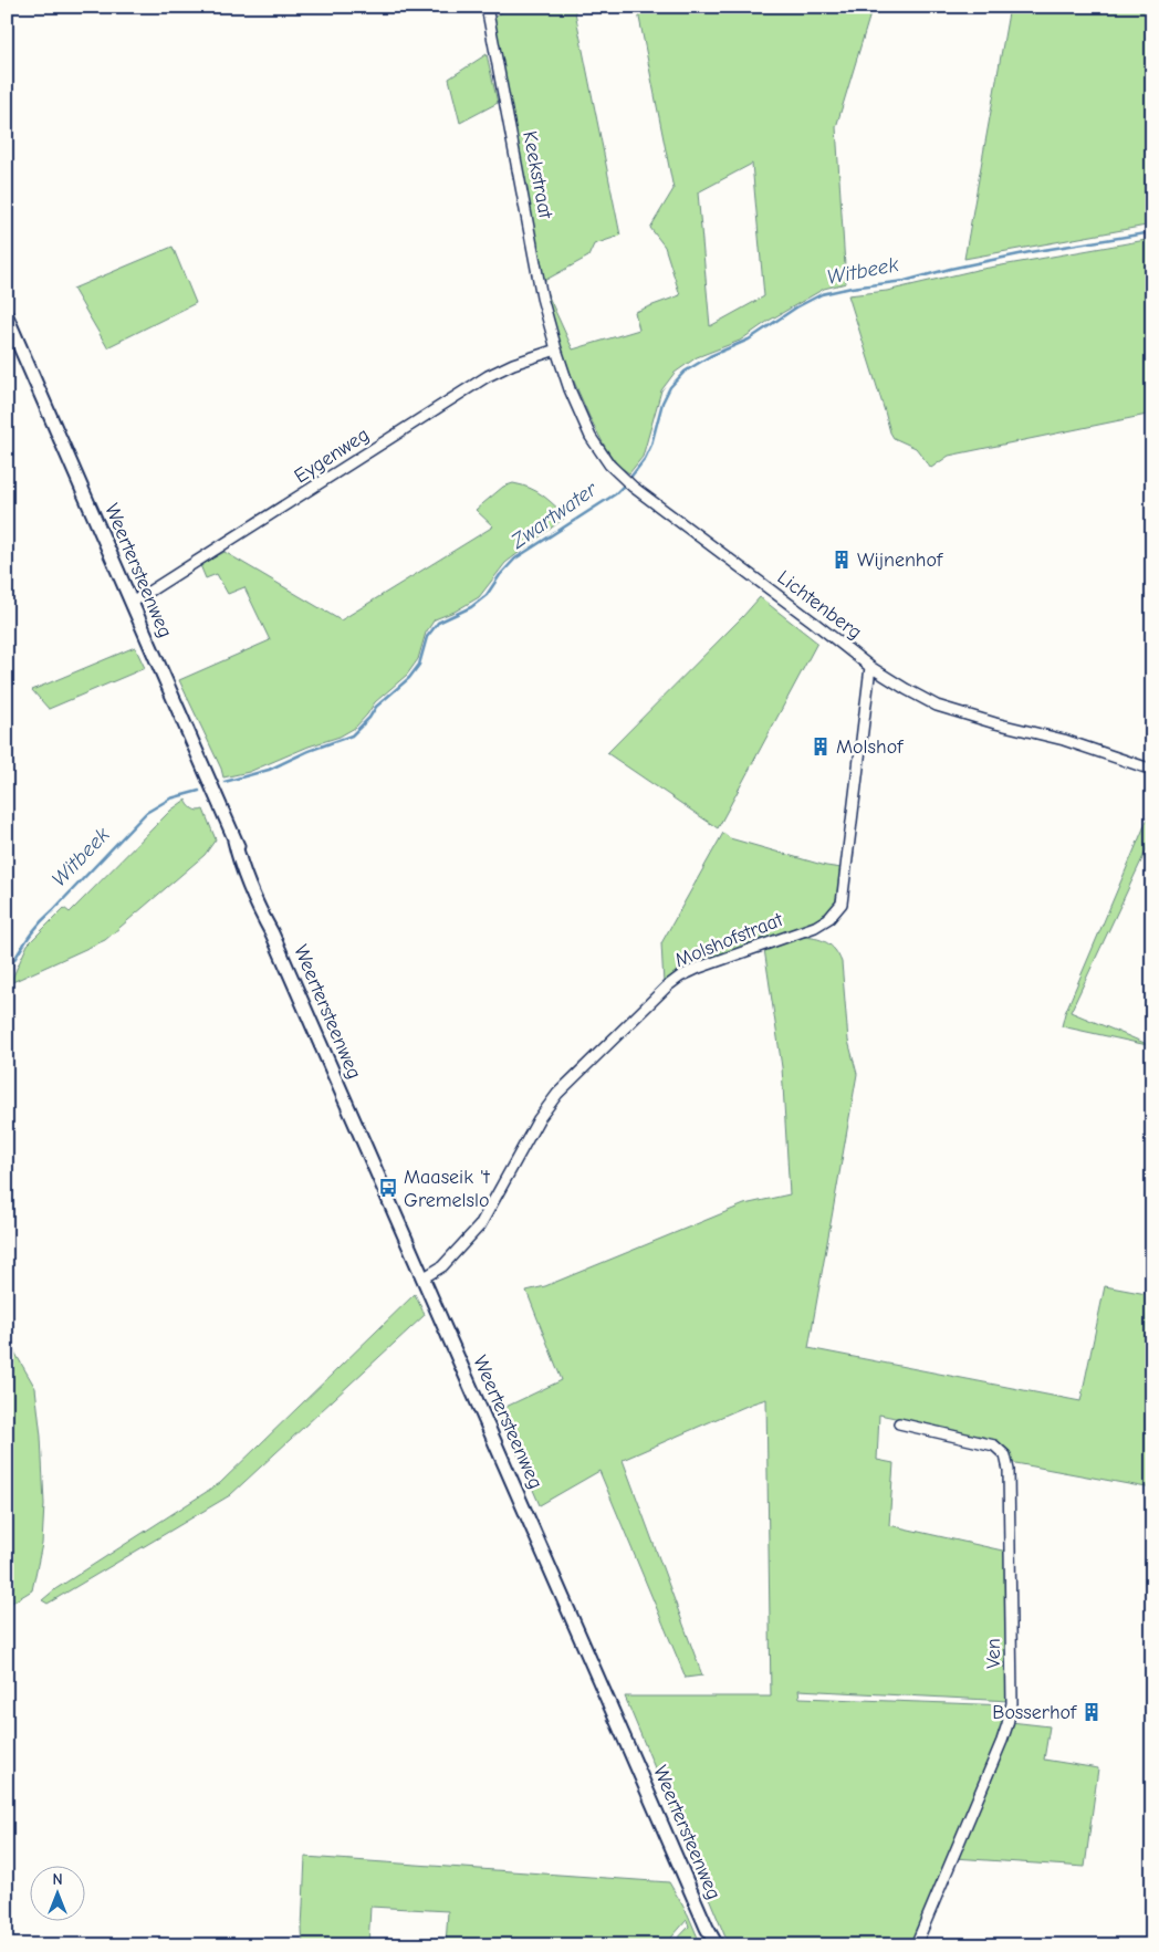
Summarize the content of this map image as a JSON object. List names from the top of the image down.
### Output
{
  "streets": {
    "main road": ["Weertersteenweg"],
    "street": [
      "Keekstraat",
      "Eygenweg",
      "Lichtenberg",
      "Molshofstraat",
      "Ven"
    ]
  },
  "crossings": [
    ["Keekstraat", "Eygenweg"],
    ["Keekstraat", "Lichtenberg"],
    ["Eygenweg", "Weertersteenweg"],
    ["Eygenweg", "Lichtenberg"],
    ["Weertersteenweg", "Molshofstraat"],
    ["Lichtenberg", "Molshofstraat"]
  ],
  "water": ["Witbeek", "Zwartwater"],
  "places": {
    "building": ["Wijnenhof", "Molshof", "Bosserhof"],
    "bus stop": ["Maaseik 't Gremelslo"]
  },
  "north": "top"
}
